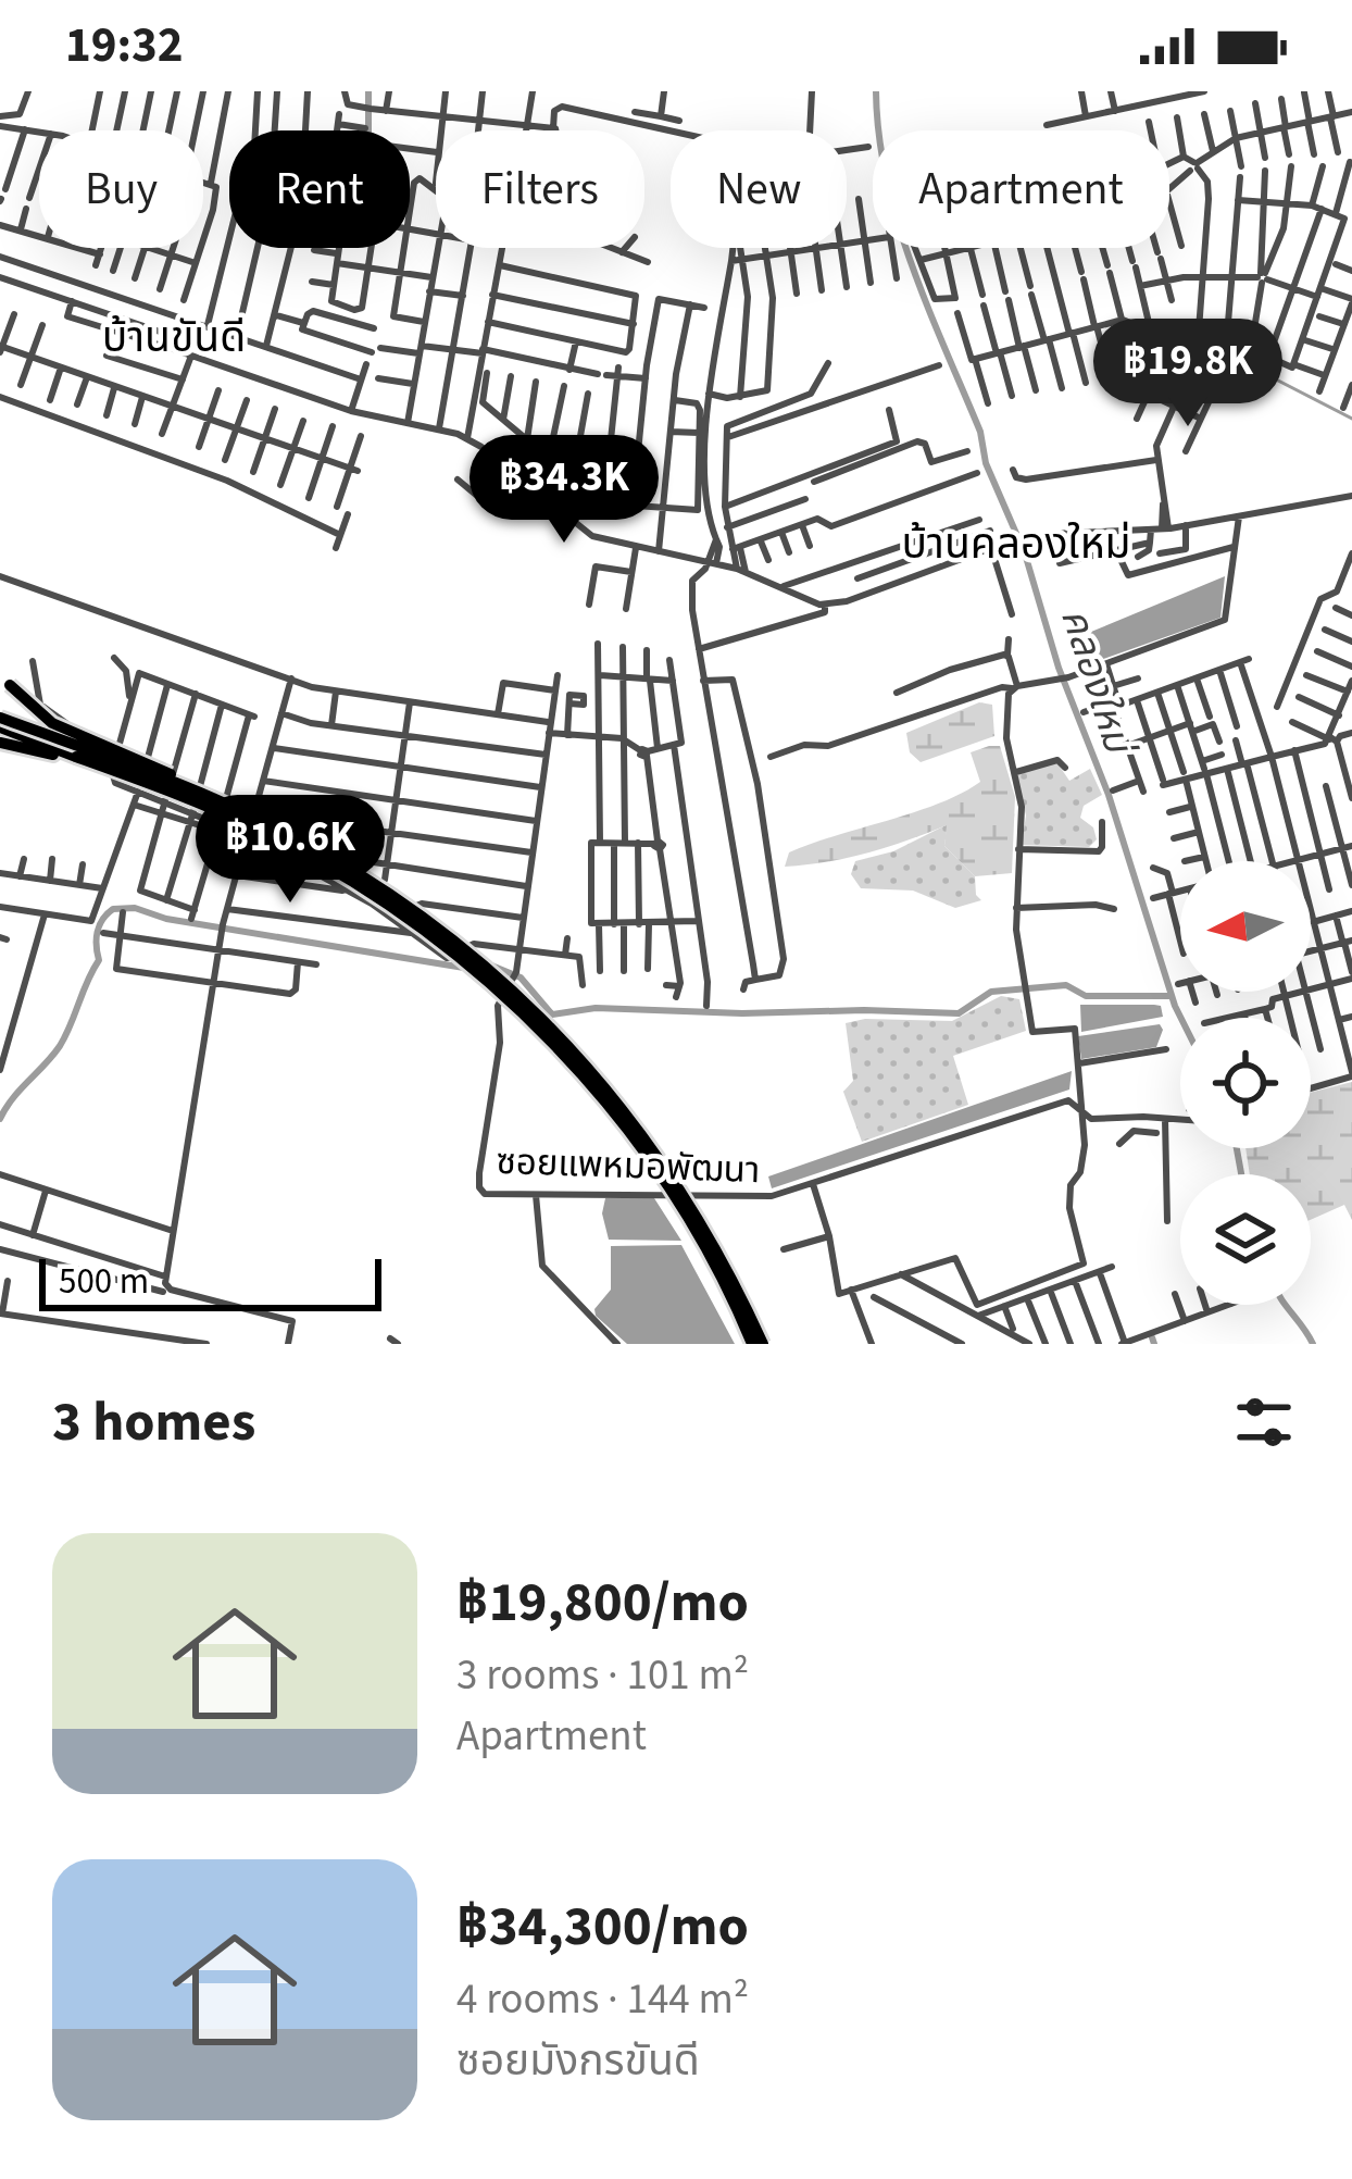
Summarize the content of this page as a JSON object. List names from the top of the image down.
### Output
{
  "streets": {
    "street": ["ซอยแพหมอพัฒนา"]
  },
  "districts": ["บ้านขันดี", "บ้านคลองใหม่"],
  "water": ["คลองใหม่"],
  "scale_bar": "500 m",
  "north": "left",
  "page": {
    "status": "19:32",
    "chip": [
      "Buy",
      "Rent",
      "Filters",
      "New",
      "Apartment"
    ],
    "price": ["฿19.8K", "฿34.3K", "฿10.6K"],
    "scale": "500 m",
    "heading": "3 homes",
    "list": [
      {
        "name": "฿19,800/mo",
        "note": "3 rooms · 101 m² · Apartment"
      },
      {
        "name": "฿34,300/mo",
        "note": "4 rooms · 144 m² · ซอยมังกรขันดี"
      }
    ]
  }
}
